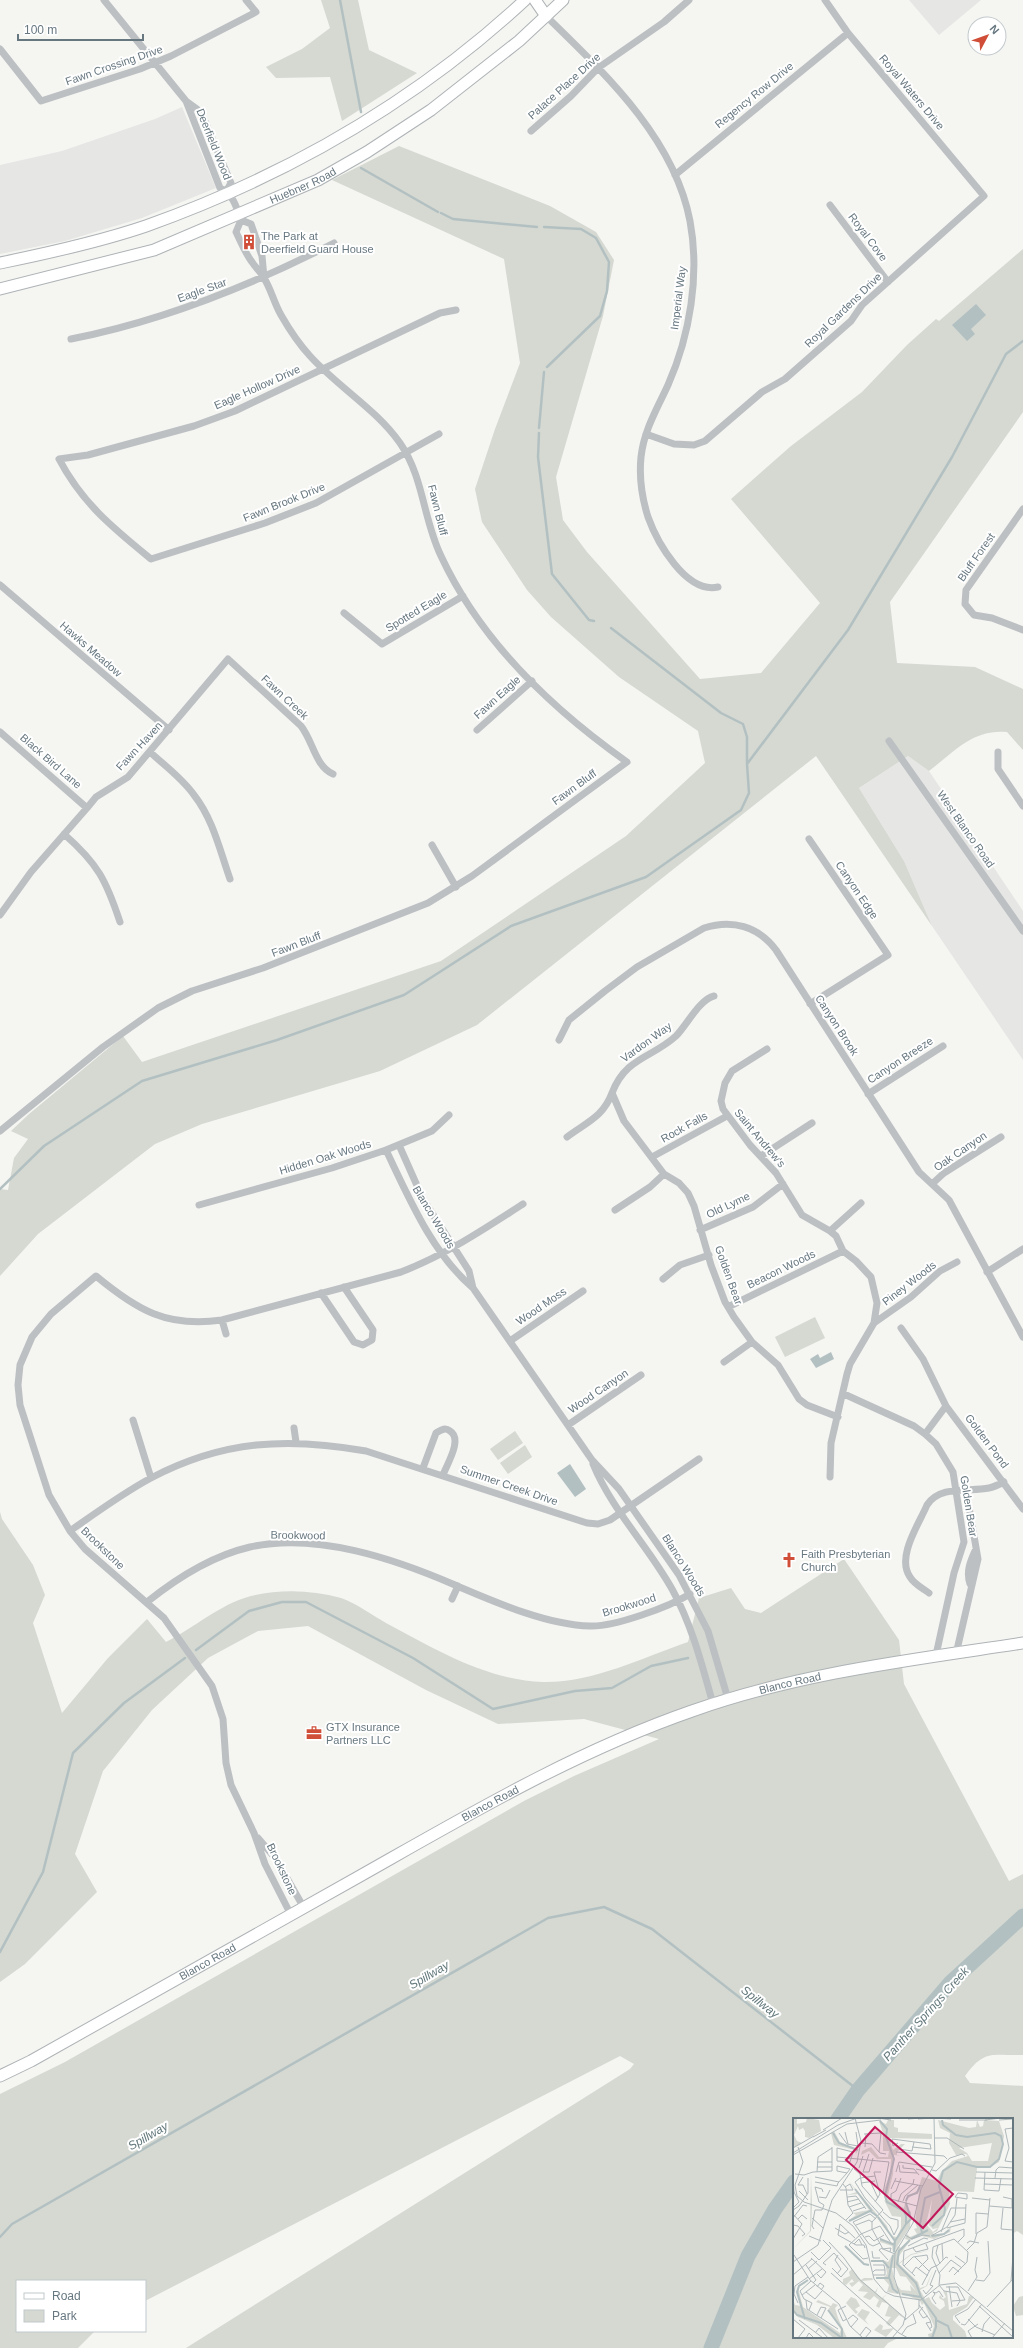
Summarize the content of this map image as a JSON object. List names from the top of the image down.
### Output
{
  "streets": {
    "main road": ["Huebner Road", "Blanco Road"],
    "street": [
      "Fawn Crossing Drive",
      "Palace Place Drive",
      "Royal Waters Drive",
      "Regency Row Drive",
      "Deerfield Wood",
      "Royal Cove",
      "Eagle Star",
      "Imperial Way",
      "Royal Gardens Drive",
      "Eagle Hollow Drive",
      "Fawn Brook Drive",
      "Fawn Bluff",
      "Bluff Forest",
      "Spotted Eagle",
      "Hawks Meadow",
      "Fawn Creek",
      "Fawn Eagle",
      "Fawn Haven",
      "Black Bird Lane",
      "West Blanco Road",
      "Canyon Edge",
      "Canyon Brook",
      "Vardon Way",
      "Canyon Breeze",
      "Rock Falls",
      "Saint Andrew's",
      "Oak Canyon",
      "Hidden Oak Woods",
      "Old Lyme",
      "Blanco Woods",
      "Beacon Woods",
      "Golden Bear",
      "Piney Woods",
      "Wood Moss",
      "Wood Canyon",
      "Golden Pond",
      "Summer Creek Drive",
      "Brookwood",
      "Brookstone"
    ]
  },
  "crossings": [
    ["Fawn Crossing Drive", "Deerfield Wood"],
    ["Palace Place Drive", "Imperial Way"],
    ["Royal Waters Drive", "Regency Row Drive"],
    ["Royal Waters Drive", "Royal Gardens Drive"],
    ["Regency Row Drive", "Imperial Way"],
    ["Huebner Road", "Imperial Way"],
    ["Huebner Road", "Fawn Bluff"],
    ["Royal Cove", "Royal Gardens Drive"],
    ["Eagle Star", "Fawn Bluff"],
    ["Imperial Way", "Royal Gardens Drive"],
    ["Eagle Hollow Drive", "Fawn Brook Drive"],
    ["Eagle Hollow Drive", "Fawn Bluff"],
    ["Fawn Brook Drive", "Fawn Bluff"],
    ["Fawn Bluff", "Spotted Eagle"],
    ["Fawn Bluff", "Fawn Eagle"],
    ["Hawks Meadow", "Fawn Haven"],
    ["Fawn Creek", "Fawn Haven"],
    ["Fawn Haven", "Black Bird Lane"],
    ["Canyon Edge", "Canyon Brook"],
    ["Canyon Brook", "Canyon Breeze"],
    ["Canyon Brook", "Oak Canyon"],
    ["Rock Falls", "Saint Andrew's"],
    ["Rock Falls", "Golden Bear"],
    ["Saint Andrew's", "Old Lyme"],
    ["Saint Andrew's", "Beacon Woods"],
    ["Saint Andrew's", "Golden Bear"],
    ["Saint Andrew's", "Piney Woods"],
    ["Hidden Oak Woods", "Blanco Woods"],
    ["Old Lyme", "Golden Bear"],
    ["Blanco Woods", "Wood Moss"],
    ["Blanco Woods", "Wood Canyon"],
    ["Blanco Woods", "Summer Creek Drive"],
    ["Blanco Woods", "Brookwood"],
    ["Blanco Woods", "Blanco Road"],
    ["Beacon Woods", "Golden Bear"],
    ["Golden Bear", "Blanco Road"],
    ["Summer Creek Drive", "Brookstone"],
    ["Brookwood", "Brookstone"],
    ["Brookstone", "Blanco Road"]
  ],
  "water": ["Spillway", "Panther Springs Creek"],
  "places": {
    "building": ["The Park at Deerfield Guard House"],
    "church": ["Faith Presbyterian Church"],
    "office": ["GTX Insurance Partners LLC"]
  },
  "legend": ["Road", "Park"],
  "scale_bar": "100 m",
  "north": "top right"
}
